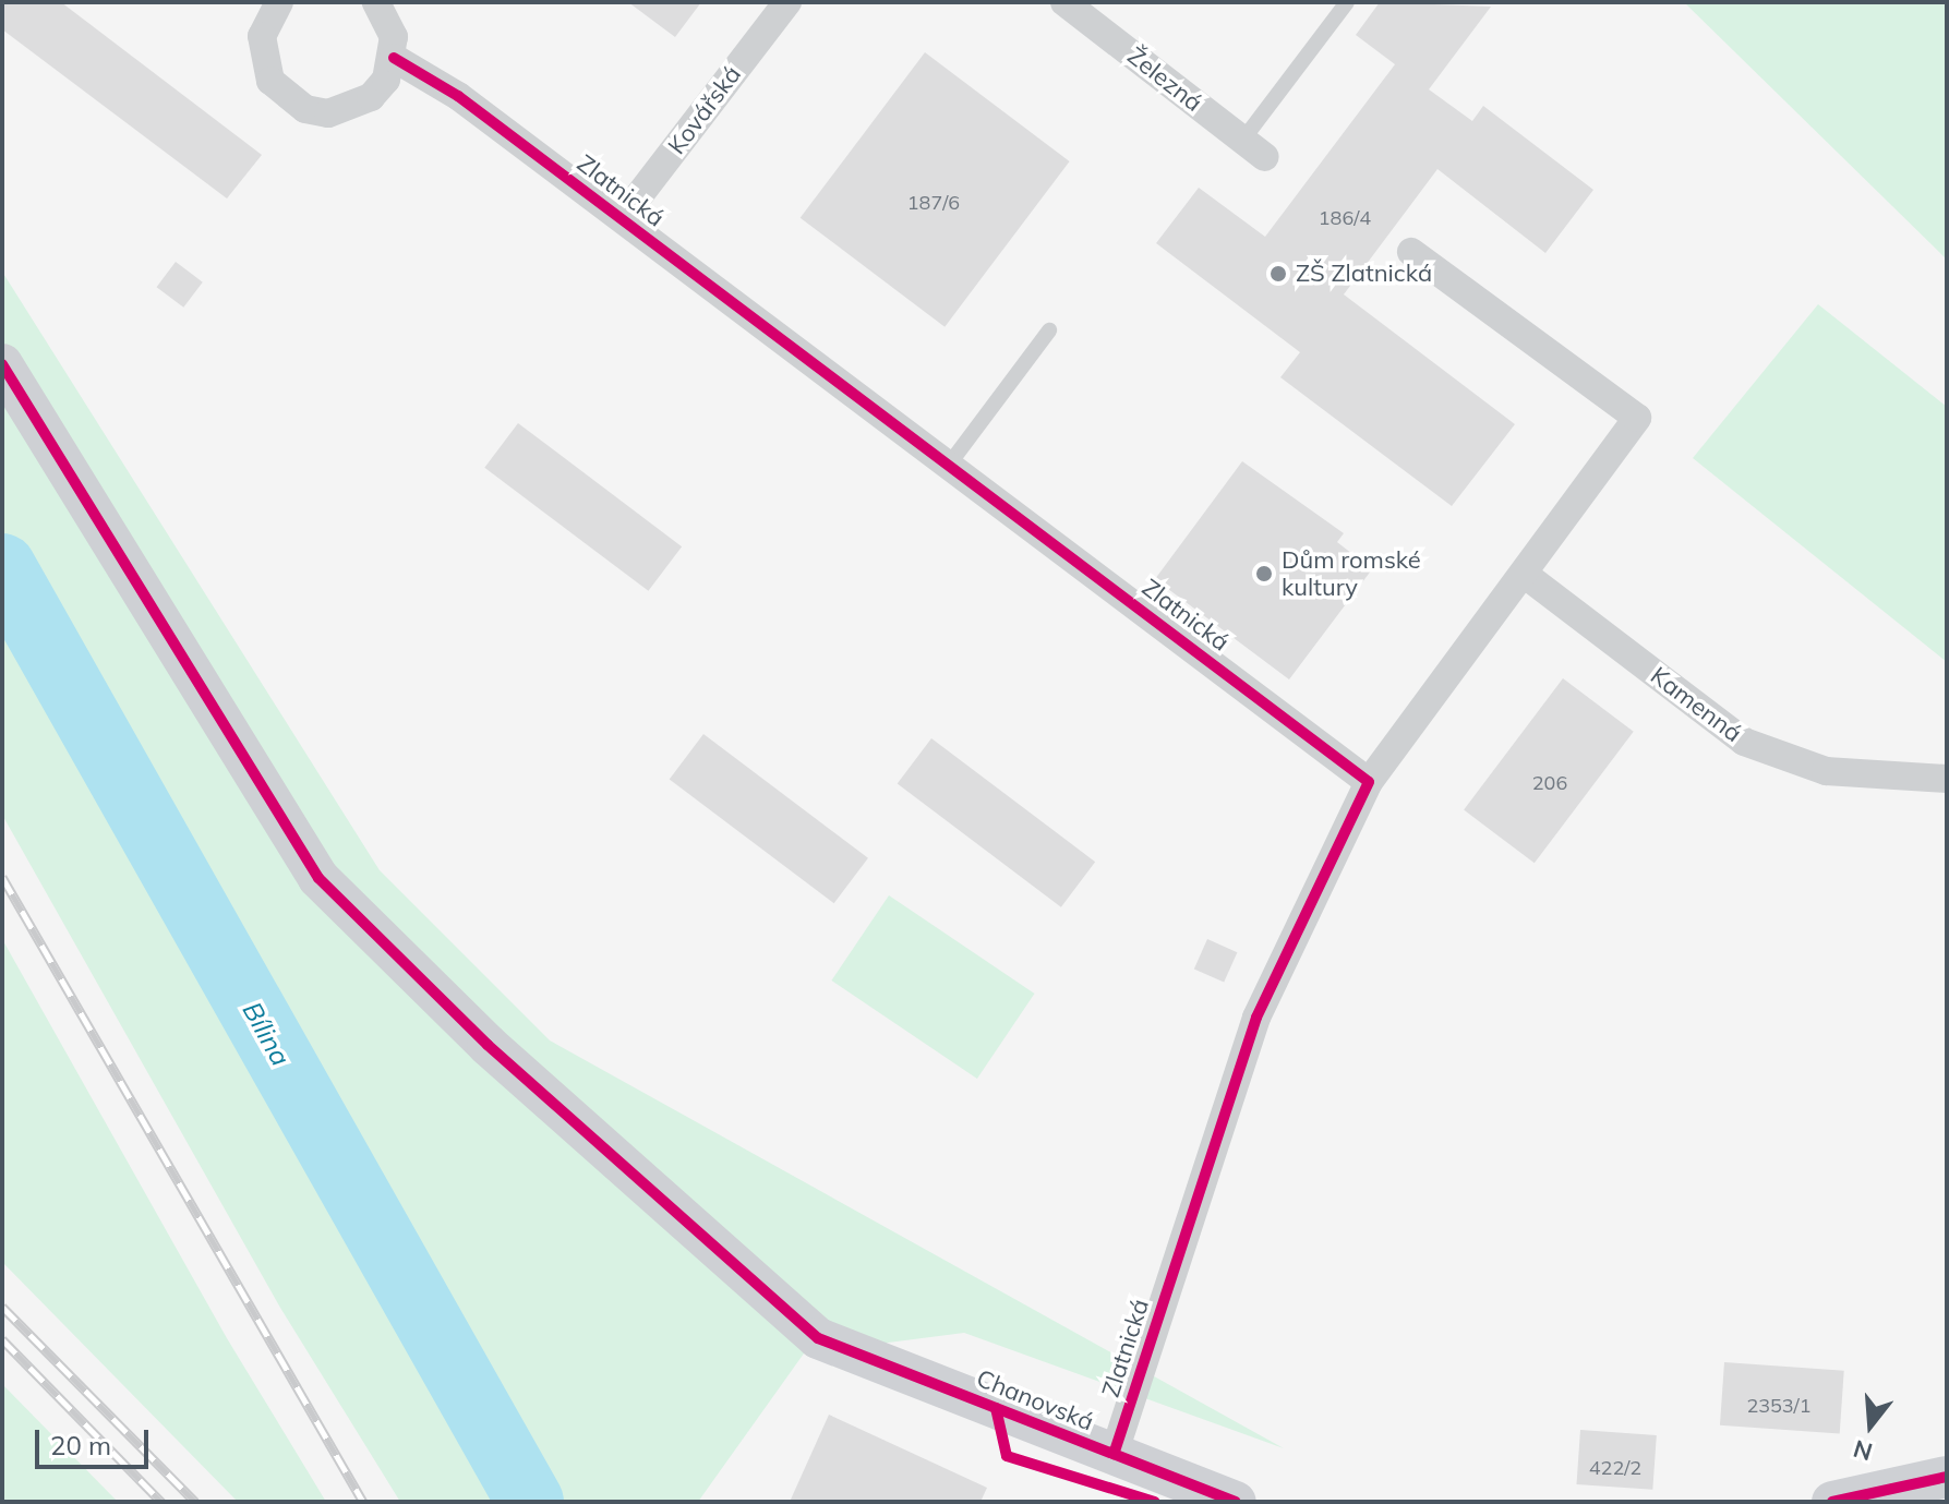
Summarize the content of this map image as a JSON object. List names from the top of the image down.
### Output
{
  "streets": {
    "street": [
      "Železná",
      "Kovářská",
      "Zlatnická",
      "Kamenná",
      "Chanovská"
    ]
  },
  "crossings": [
    ["Kovářská", "Zlatnická"],
    ["Zlatnická", "Kamenná"],
    ["Zlatnická", "Chanovská"]
  ],
  "water": ["Bílina"],
  "places": ["ZŠ Zlatnická", "Dům romské kultury"],
  "house_numbers": [
    "187/6",
    "186/4",
    "206",
    "2353/1",
    "422/2"
  ],
  "scale_bar": "20 m",
  "north": "bottom"
}
